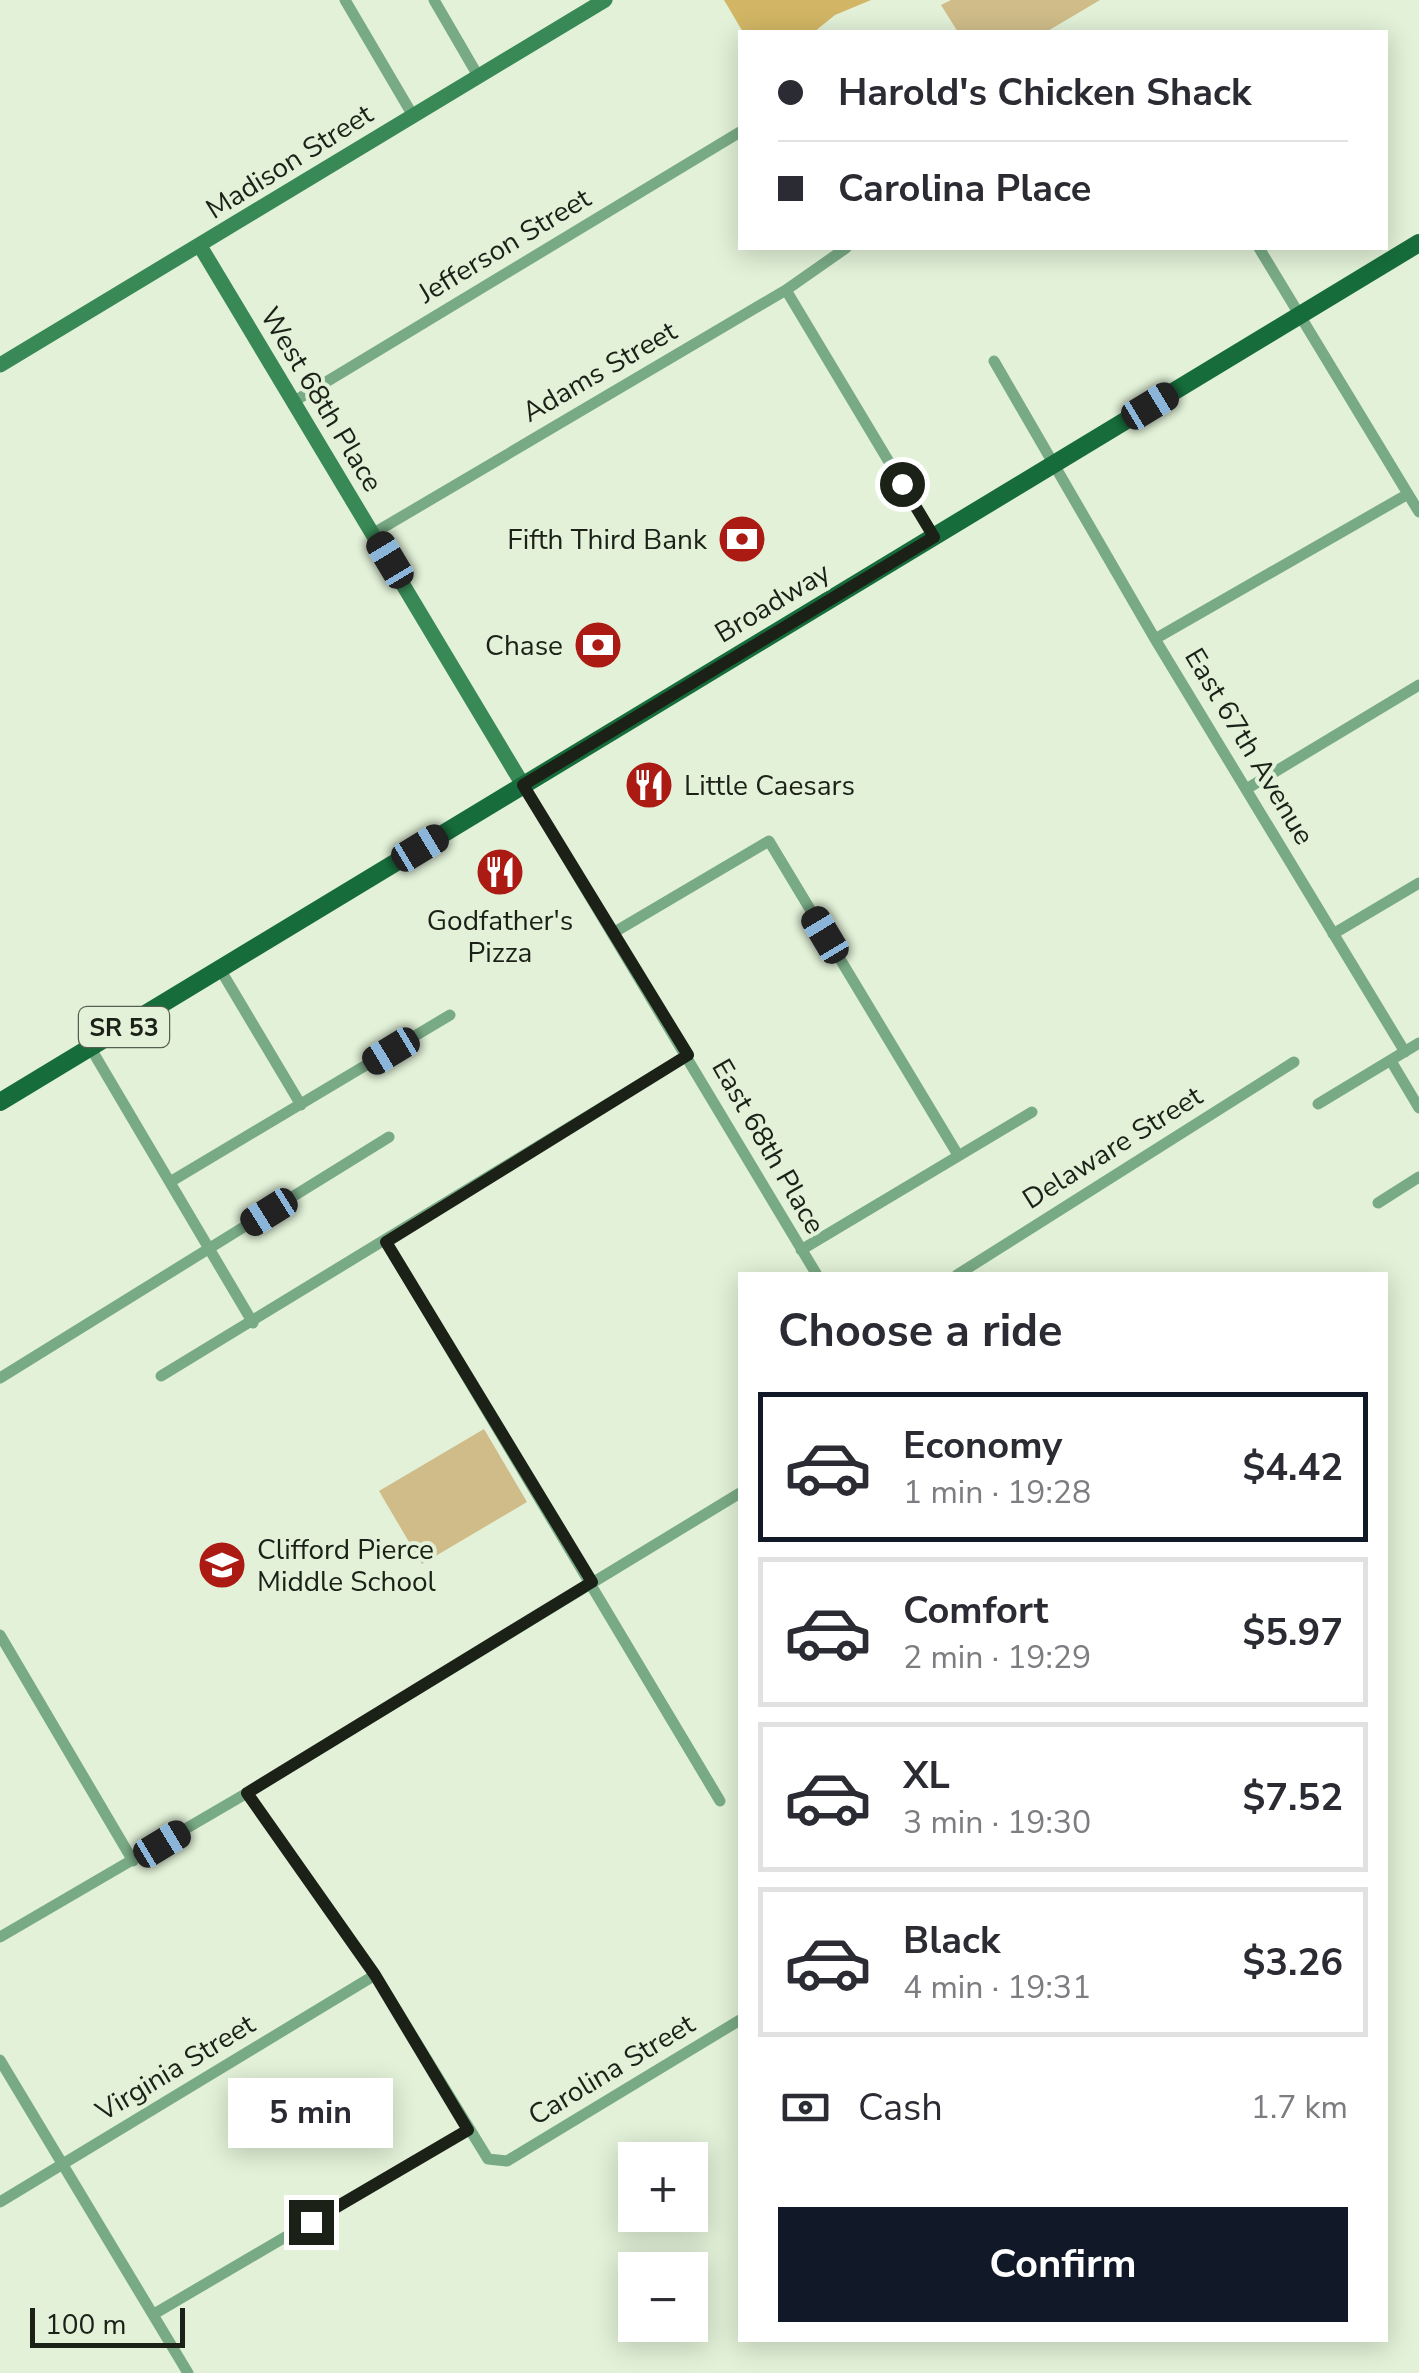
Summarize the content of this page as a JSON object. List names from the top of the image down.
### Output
{
  "streets": {
    "main road": ["Broadway", "SR 53"],
    "street": [
      "Madison Street",
      "Jefferson Street",
      "Adams Street",
      "West 68th Place",
      "East 67th Avenue",
      "East 68th Place",
      "Delaware Street",
      "Virginia Street",
      "Carolina Street"
    ]
  },
  "crossings": [
    ["Madison Street", "West 68th Place"],
    ["Jefferson Street", "West 68th Place"],
    ["Adams Street", "West 68th Place"],
    ["West 68th Place", "Broadway"],
    ["West 68th Place", "East 68th Place"],
    ["Broadway", "East 67th Avenue"],
    ["Broadway", "East 68th Place"]
  ],
  "places": {
    "bank": ["Fifth Third Bank", "Chase"],
    "restaurant": ["Little Caesars", "Godfather's Pizza"],
    "school or university": ["Clifford Pierce Middle School"]
  },
  "scale_bar": "100 m",
  "page": {
    "banner": ["Harold's Chicken Shack", "Carolina Place"],
    "heading": "Choose a ride",
    "list": [
      {
        "name": "Economy",
        "note": "1 min · 19:28",
        "value": "$4.42"
      },
      {
        "name": "Comfort",
        "note": "2 min · 19:29",
        "value": "$5.97"
      },
      {
        "name": "XL",
        "note": "3 min · 19:30",
        "value": "$7.52"
      },
      {
        "name": "Black",
        "note": "4 min · 19:31",
        "value": "$3.26"
      }
    ],
    "pay": ["Cash", "1.7 km"],
    "bubble": "5 min",
    "map_buttons": ["+", "−"],
    "buttons": "Confirm",
    "scale": "100 m"
  }
}
